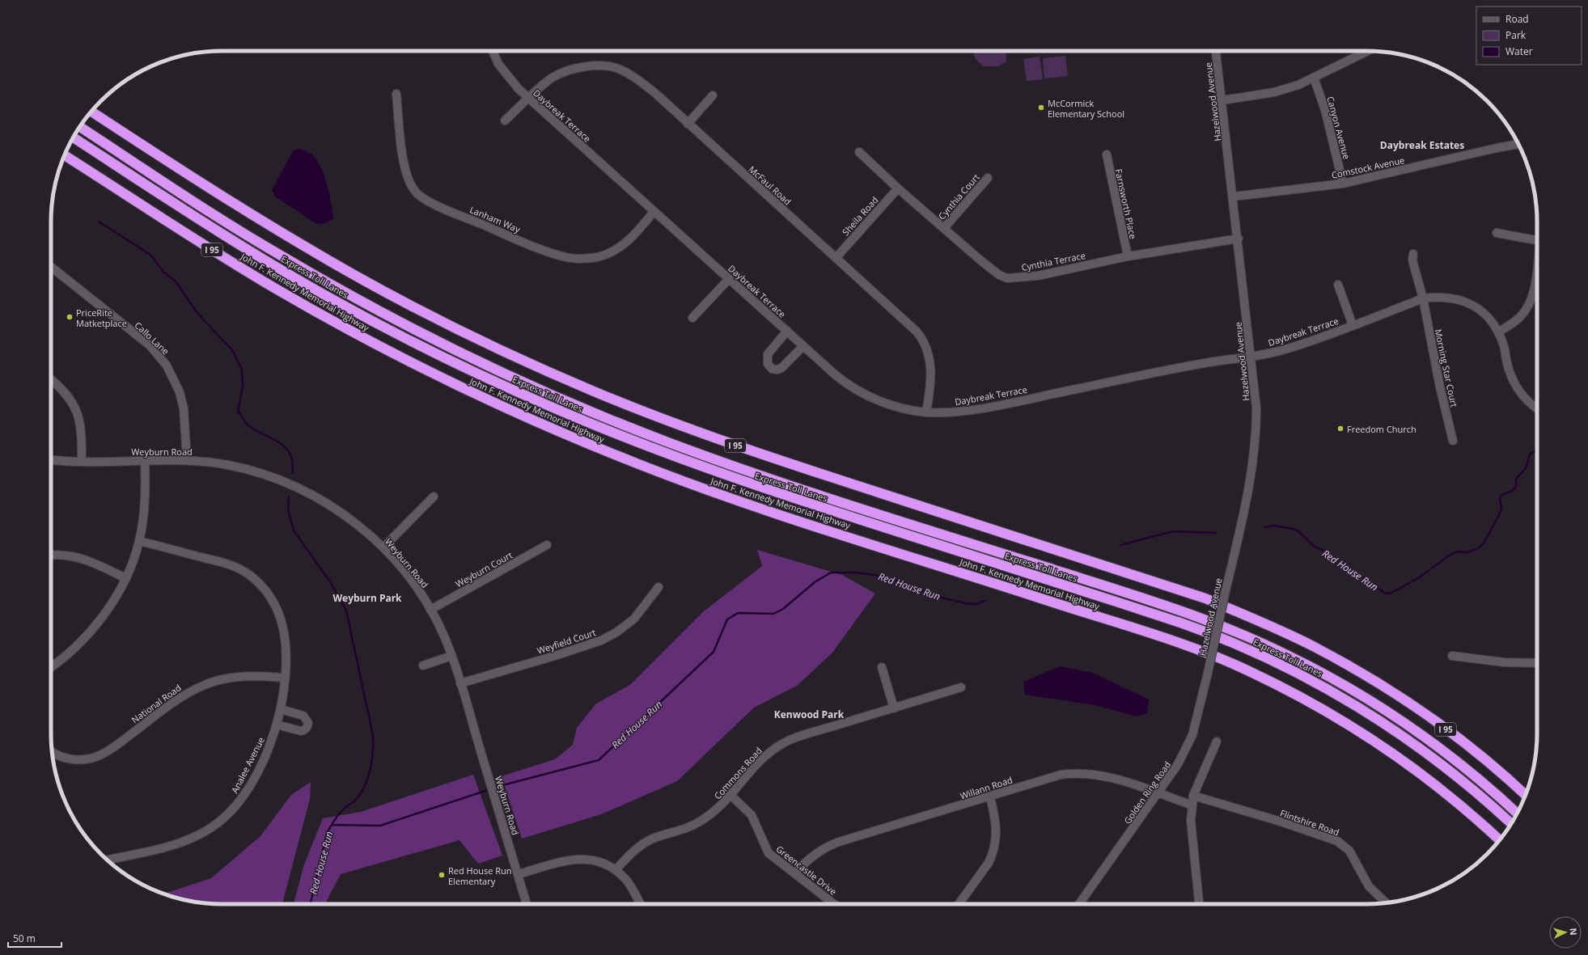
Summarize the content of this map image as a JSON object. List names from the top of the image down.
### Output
{
  "streets": {
    "highway": ["I 95", "Express Toll Lanes", "John F. Kennedy Memorial Highway"],
    "street": [
      "Hazelwood Avenue",
      "Daybreak Terrace",
      "Canyon Avenue",
      "Comstock Avenue",
      "McFaul Road",
      "Cynthia Court",
      "Farnsworth Place",
      "Sheila Road",
      "Lanham Way",
      "Cynthia Terrace",
      "Callo Lane",
      "Morning Star Court",
      "Weyburn Road",
      "Weyburn Court",
      "Weyfield Court",
      "National Road",
      "Analee Avenue",
      "Commons Road",
      "Willann Road",
      "Golden Ring Road",
      "Flintshire Road",
      "Greencastle Drive"
    ]
  },
  "crossings": [
    ["Hazelwood Avenue", "Daybreak Terrace"],
    ["Hazelwood Avenue", "Comstock Avenue"],
    ["Hazelwood Avenue", "Cynthia Terrace"],
    ["Hazelwood Avenue", "Golden Ring Road"],
    ["Daybreak Terrace", "McFaul Road"],
    ["Daybreak Terrace", "Lanham Way"],
    ["Daybreak Terrace", "Morning Star Court"],
    ["Canyon Avenue", "Comstock Avenue"],
    ["McFaul Road", "Sheila Road"],
    ["Cynthia Court", "Cynthia Terrace"],
    ["Farnsworth Place", "Cynthia Terrace"],
    ["Sheila Road", "Cynthia Terrace"],
    ["Callo Lane", "Weyburn Road"],
    ["Weyburn Road", "Weyburn Court"],
    ["Weyburn Road", "Weyfield Court"],
    ["National Road", "Analee Avenue"],
    ["Commons Road", "Greencastle Drive"],
    ["Willann Road", "Golden Ring Road"],
    ["Willann Road", "Greencastle Drive"]
  ],
  "districts": ["Daybreak Estates", "Weyburn Park", "Kenwood Park"],
  "water": ["Red House Run"],
  "places": [
    "McCormick Elementary School",
    "PriceRite Matketplace",
    "Freedom Church",
    "Red House Run Elementary"
  ],
  "legend": ["Road", "Park", "Water"],
  "scale_bar": "50 m",
  "north": "right"
}
